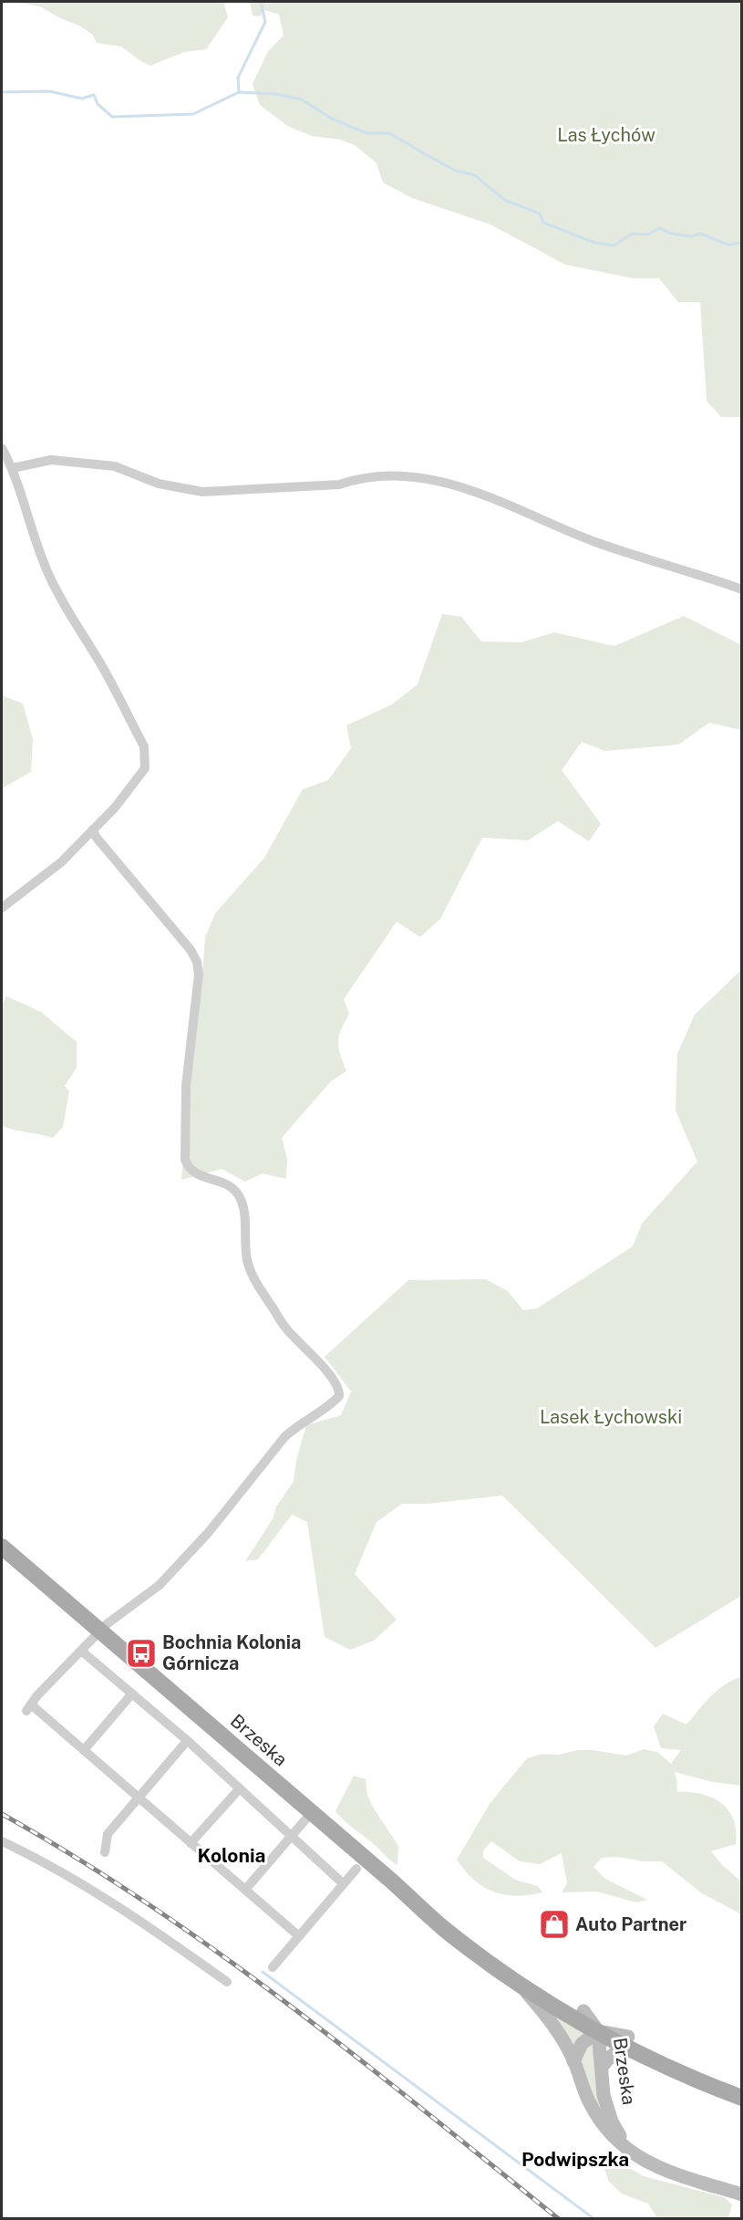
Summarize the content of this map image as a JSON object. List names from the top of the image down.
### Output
{
  "streets": {
    "main road": ["Brzeska"]
  },
  "districts": ["Kolonia", "Podwipszka"],
  "parks": ["Las Łychów", "Lasek Łychowski"],
  "places": {
    "bus stop": ["Bochnia Kolonia Górnicza"],
    "shop": ["Auto Partner"]
  }
}
